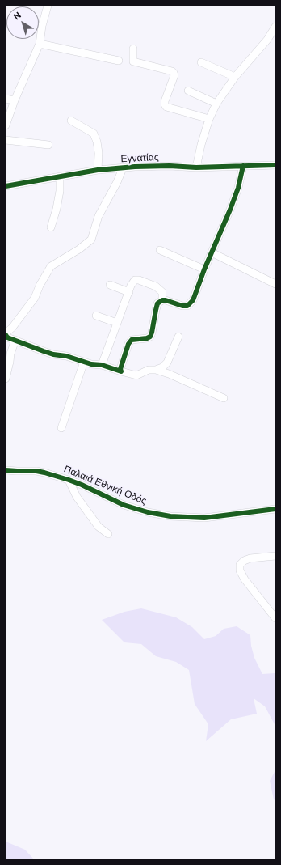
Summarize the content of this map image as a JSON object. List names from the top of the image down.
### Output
{
  "streets": {
    "street": ["Εγνατίας", "Παλαιά Εθνική Οδός"]
  },
  "north": "top left"
}
